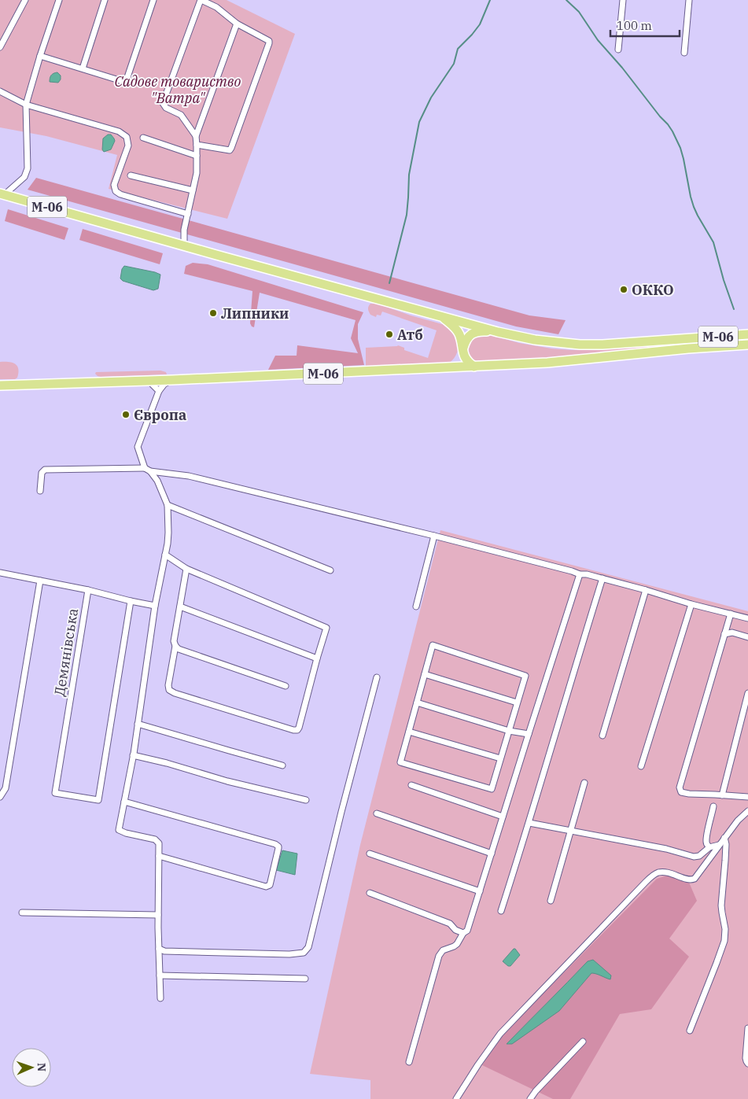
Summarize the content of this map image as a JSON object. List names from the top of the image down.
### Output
{
  "streets": {
    "highway": ["М-06"],
    "street": ["Демянівська"]
  },
  "parks": ["Садове товариство \"Ватра\""],
  "places": [
    "ОККО",
    "Липники",
    "Атб",
    "Європа"
  ],
  "scale_bar": "100 m",
  "north": "right"
}
